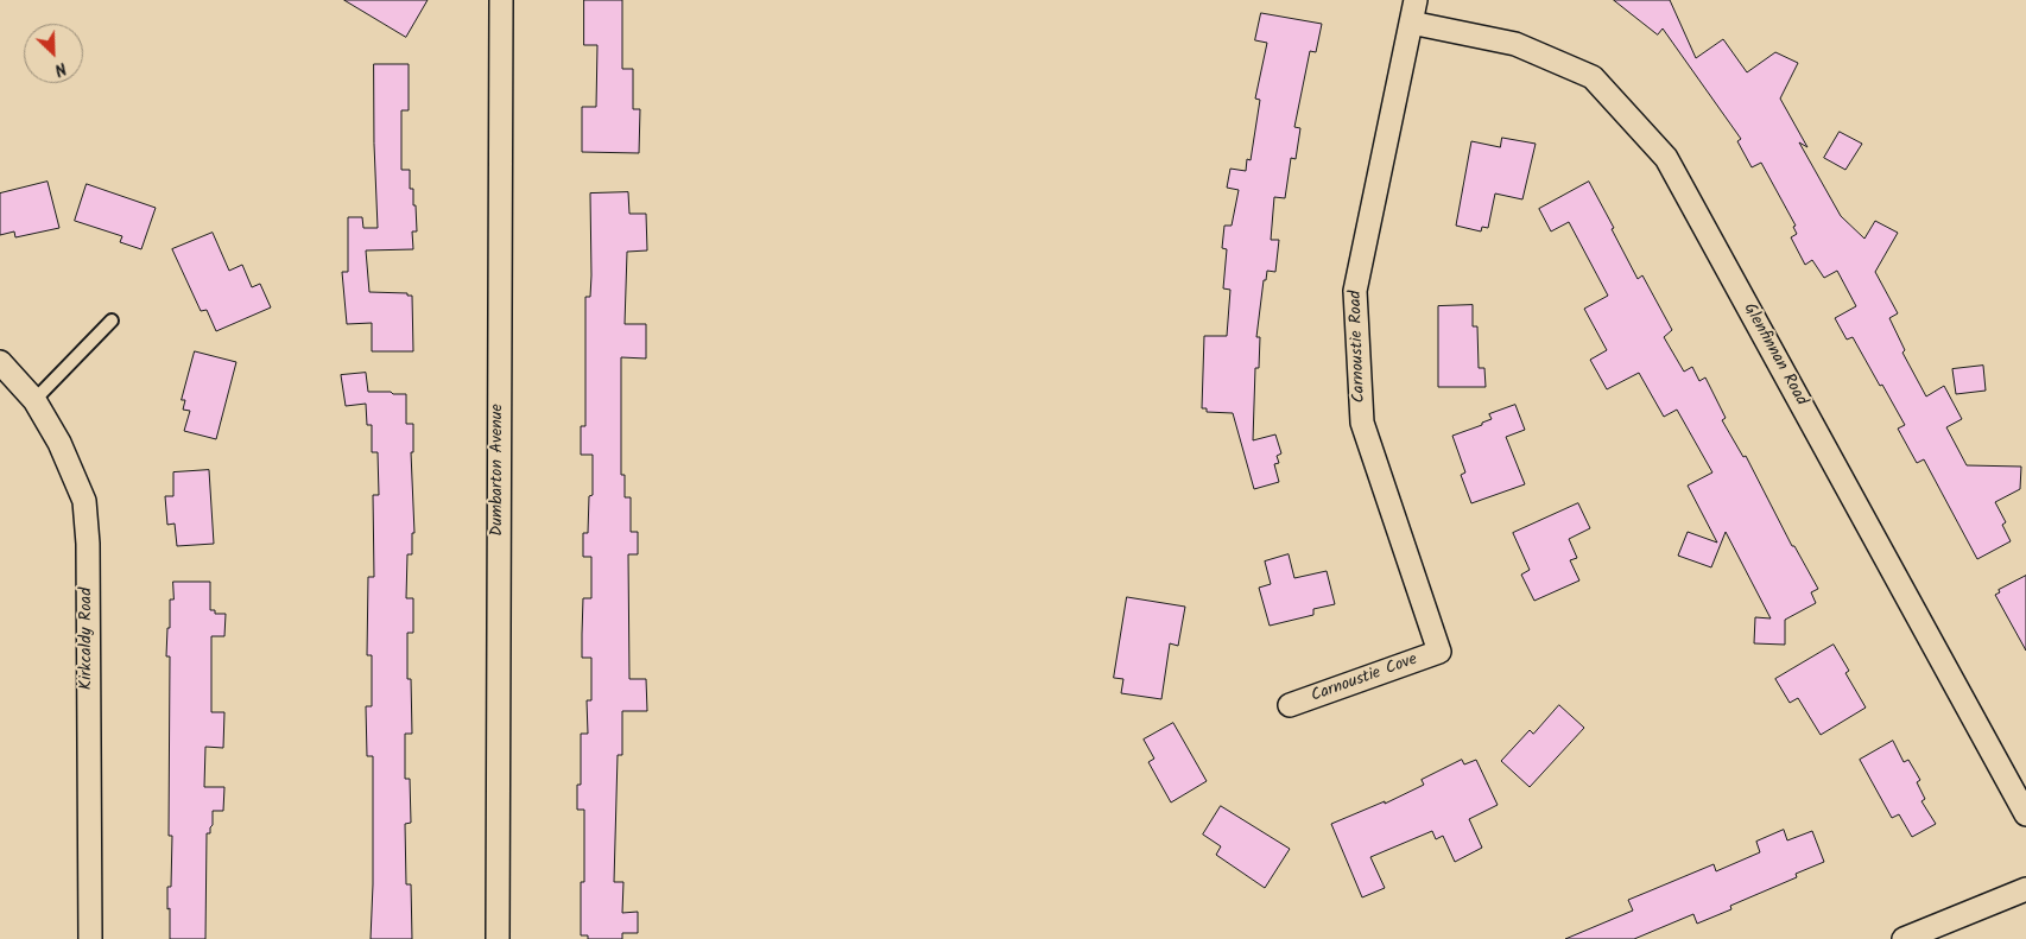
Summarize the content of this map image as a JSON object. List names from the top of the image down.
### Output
{
  "streets": {
    "street": [
      "Carnoustie Road",
      "Glenfinnan Road",
      "Dumbarton Avenue",
      "Kirkcaldy Road",
      "Carnoustie Cove"
    ]
  },
  "crossings": [
    ["Carnoustie Road", "Glenfinnan Road"],
    ["Carnoustie Road", "Carnoustie Cove"]
  ],
  "north": "bottom right"
}
